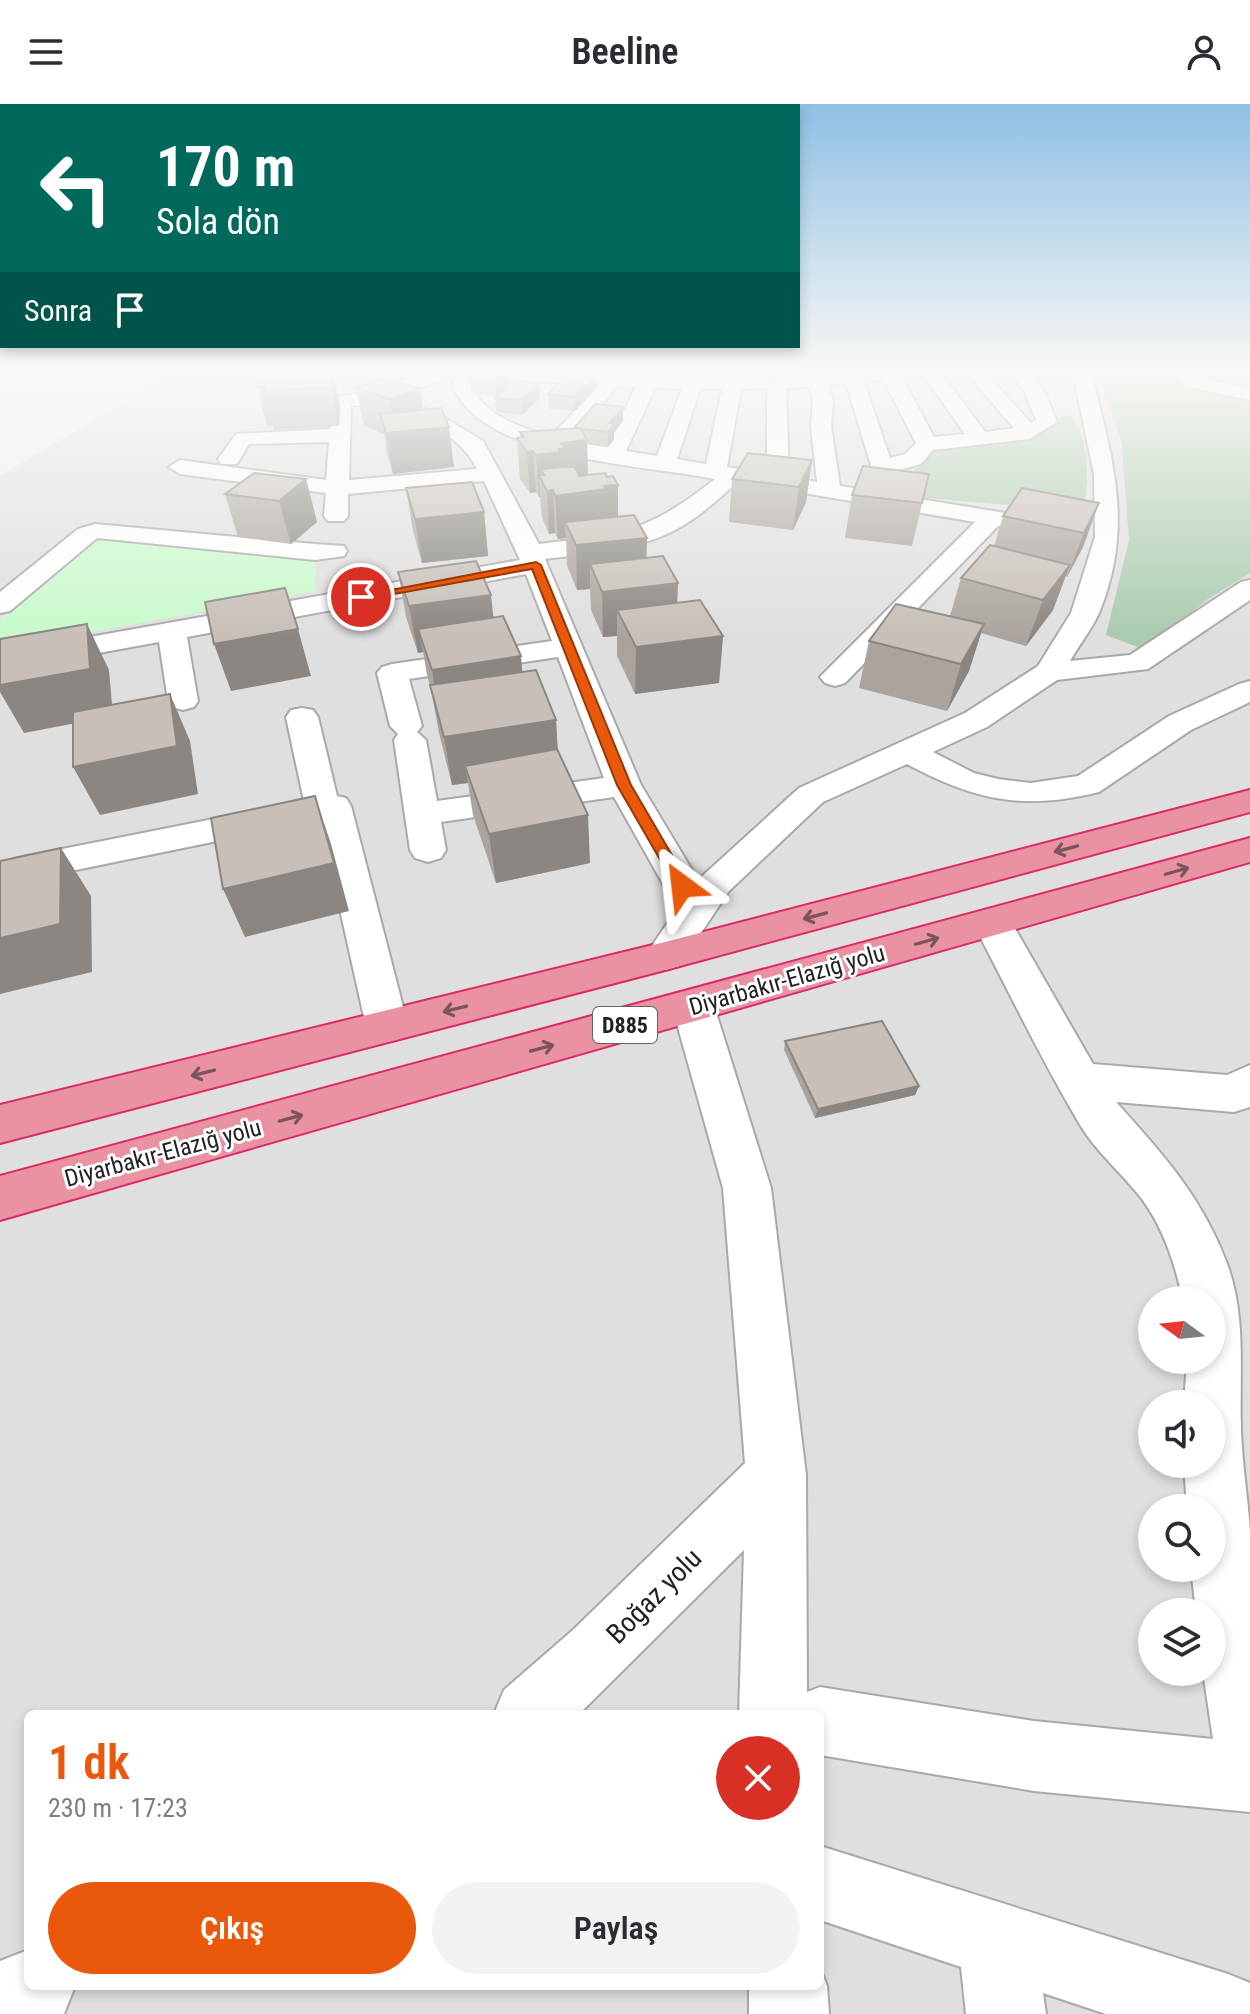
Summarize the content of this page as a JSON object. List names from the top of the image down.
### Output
{
  "streets": {
    "highway": ["Diyarbakır-Elazığ yolu", "D885"],
    "street": ["Boğaz yolu"]
  },
  "north": "left",
  "page": {
    "header": "Beeline",
    "turn": ["170 m", "Sola dön"],
    "then": "Sonra",
    "heading": ["1 dk", "230 m · 17:23"],
    "buttons": ["Çıkış", "Paylaş"]
  }
}
